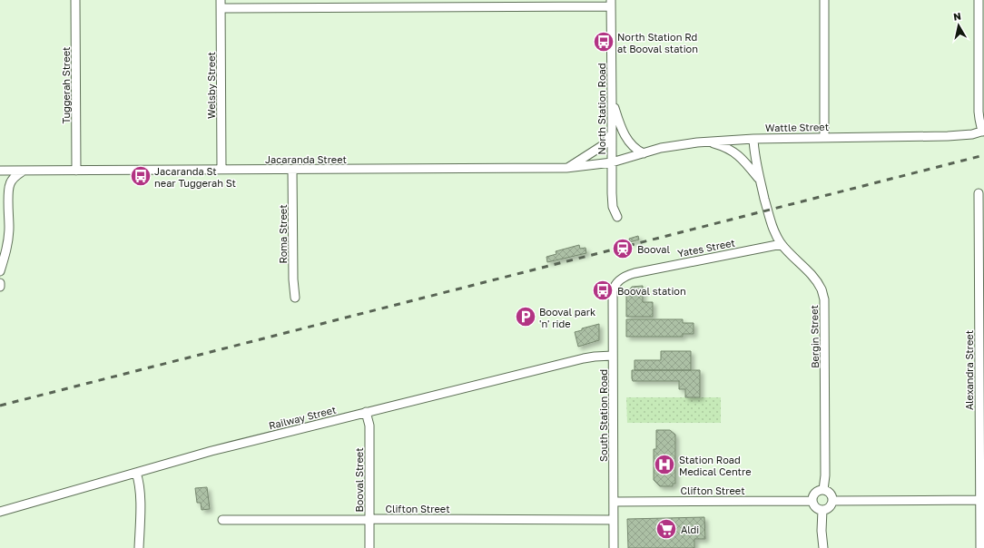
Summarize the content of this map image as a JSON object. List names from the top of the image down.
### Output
{
  "streets": {
    "street": [
      "Tuggerah Street",
      "Welsby Street",
      "North Station Road",
      "Wattle Street",
      "Jacaranda Street",
      "Roma Street",
      "Yates Street",
      "Bergin Street",
      "Alexandra Street",
      "South Station Road",
      "Railway Street",
      "Booval Street",
      "Clifton Street"
    ]
  },
  "crossings": [
    ["Tuggerah Street", "Jacaranda Street"],
    ["Welsby Street", "Jacaranda Street"],
    ["North Station Road", "Wattle Street"],
    ["North Station Road", "Jacaranda Street"],
    ["Wattle Street", "Jacaranda Street"],
    ["Wattle Street", "Bergin Street"],
    ["Jacaranda Street", "Roma Street"],
    ["Yates Street", "Bergin Street"],
    ["Yates Street", "South Station Road"],
    ["Bergin Street", "Clifton Street"],
    ["South Station Road", "Railway Street"],
    ["South Station Road", "Clifton Street"],
    ["Railway Street", "Booval Street"],
    ["Booval Street", "Clifton Street"]
  ],
  "places": {
    "bus stop": ["North Station Rd at Booval station", "Jacaranda St near Tuggerah St", "Booval station"],
    "station": ["Booval"],
    "parking": ["Booval park 'n' ride"],
    "hospital": ["Station Road Medical Centre"],
    "supermarket": ["Aldi"]
  },
  "north": "top"
}
